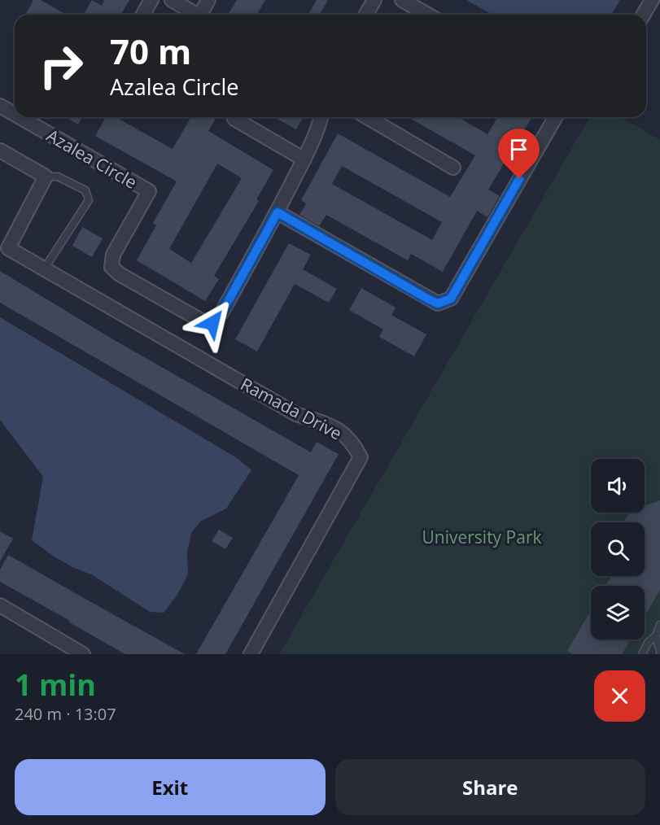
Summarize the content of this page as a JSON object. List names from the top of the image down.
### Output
{
  "streets": {
    "street": ["Azalea Circle", "Ramada Drive"]
  },
  "parks": ["University Park"],
  "page": {
    "turn": ["70 m", "Azalea Circle"],
    "heading": ["1 min", "240 m · 13:07"],
    "buttons": ["Exit", "Share"]
  }
}
